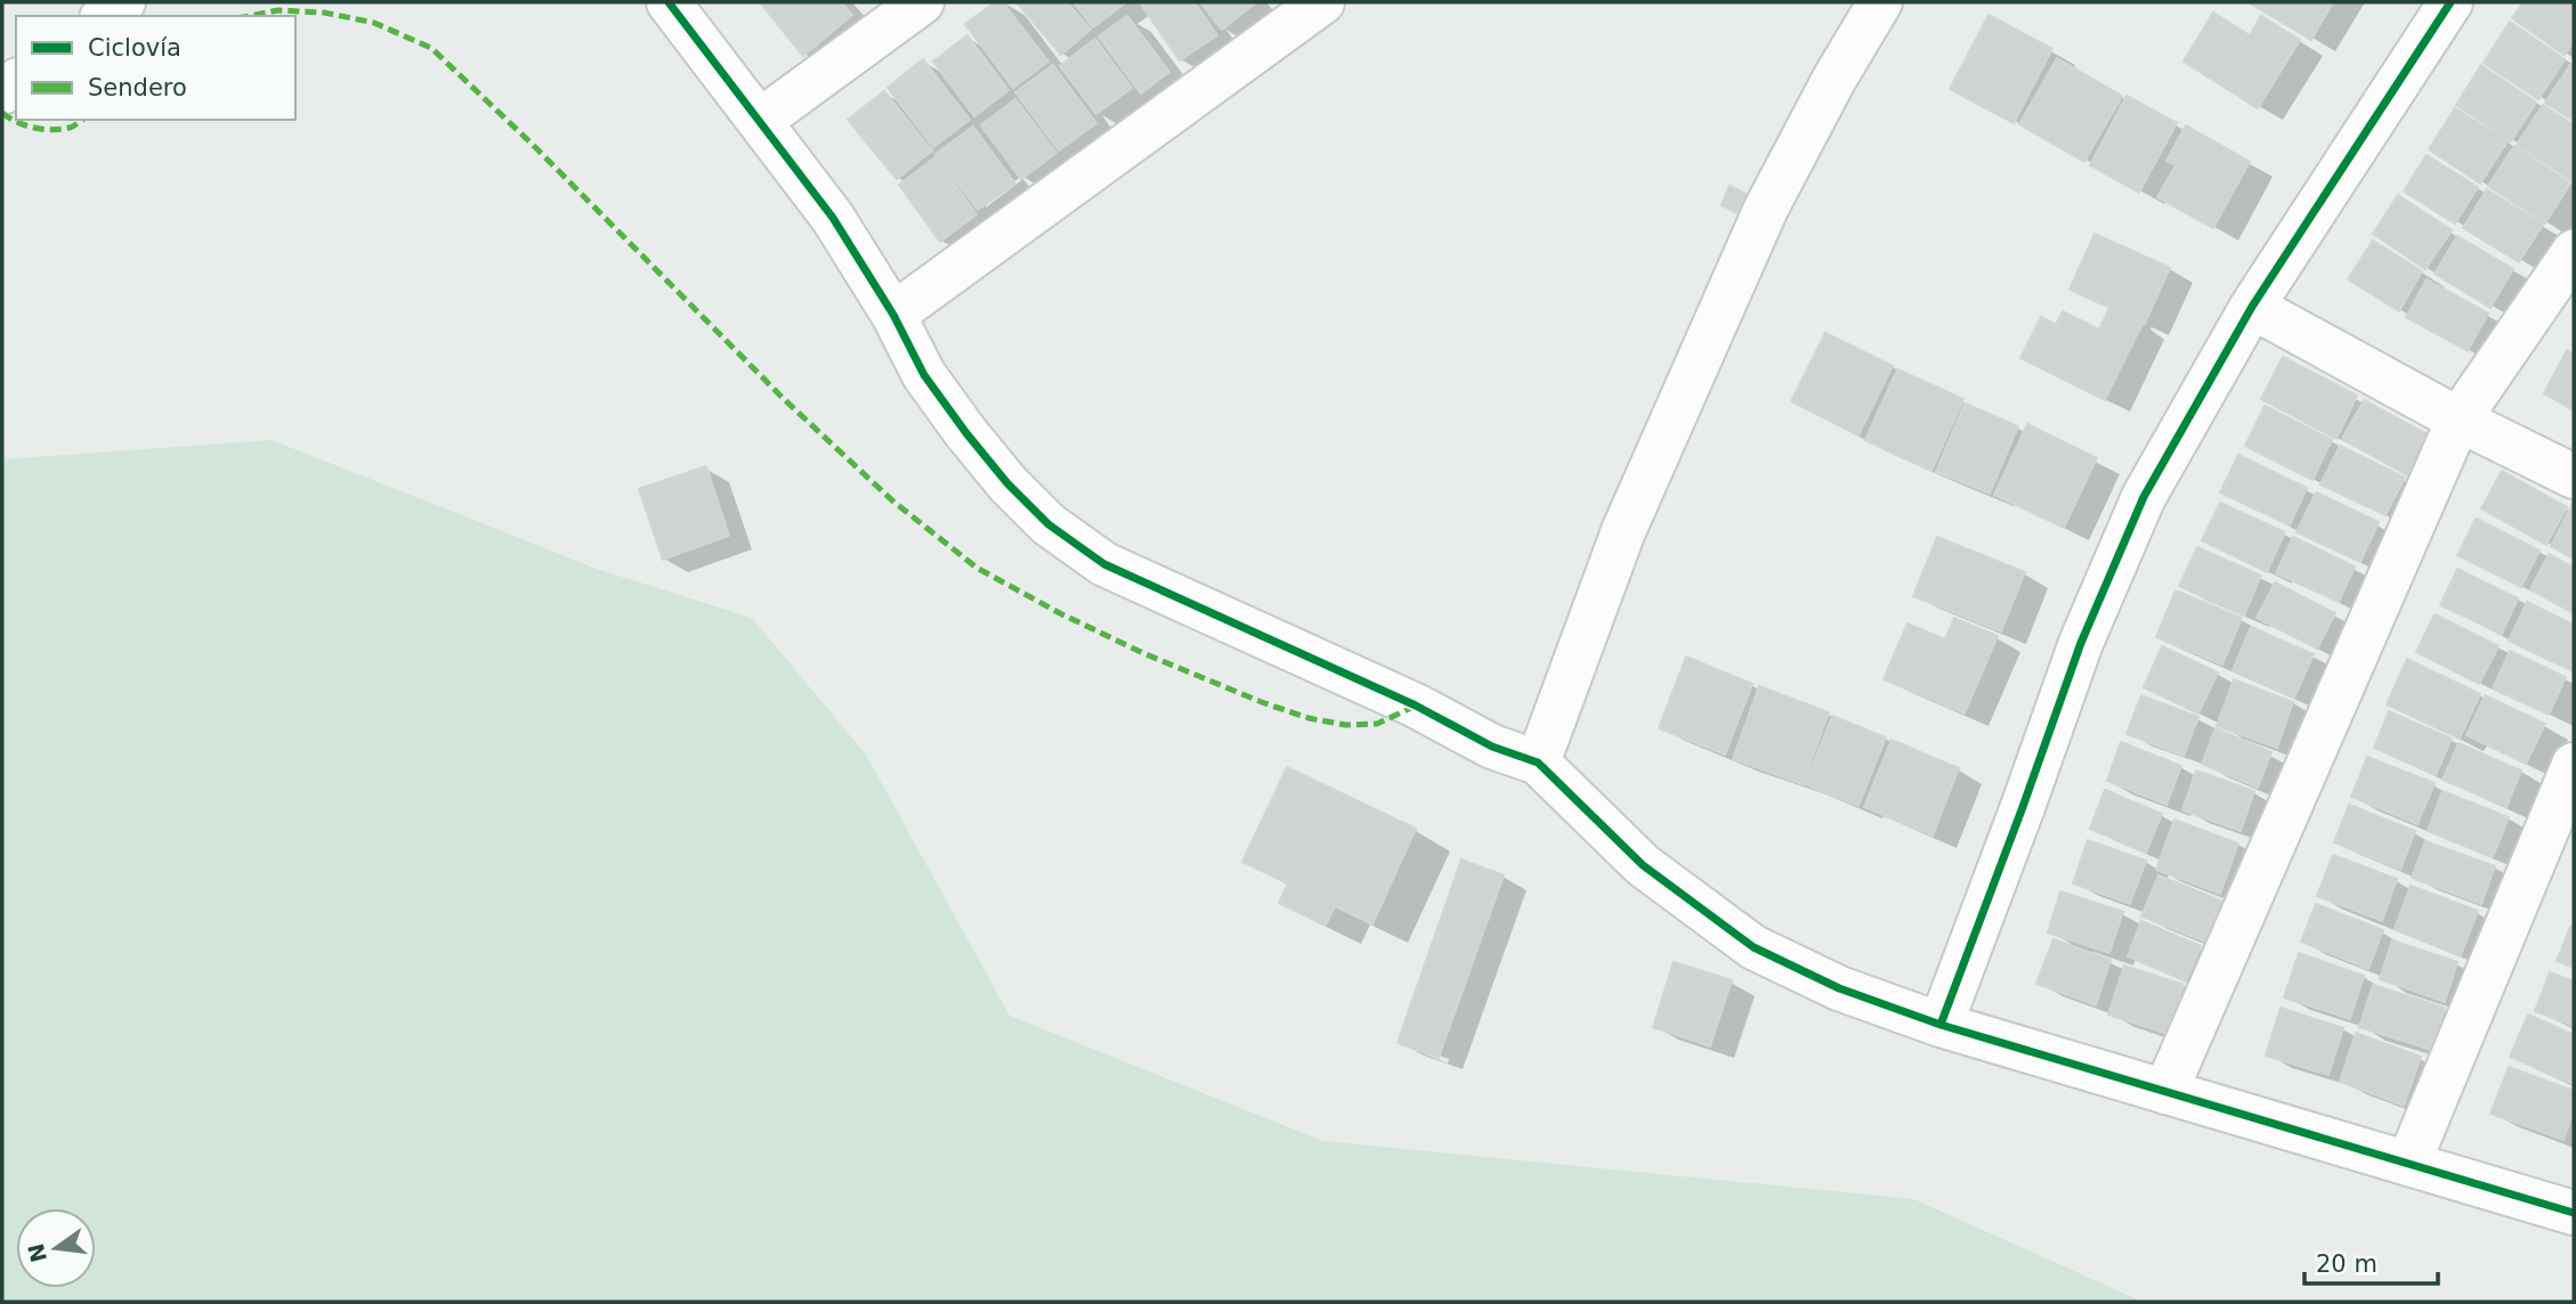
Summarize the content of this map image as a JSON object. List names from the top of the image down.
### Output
{
  "legend": ["Ciclovía", "Sendero"],
  "scale_bar": "20 m",
  "north": "left"
}
